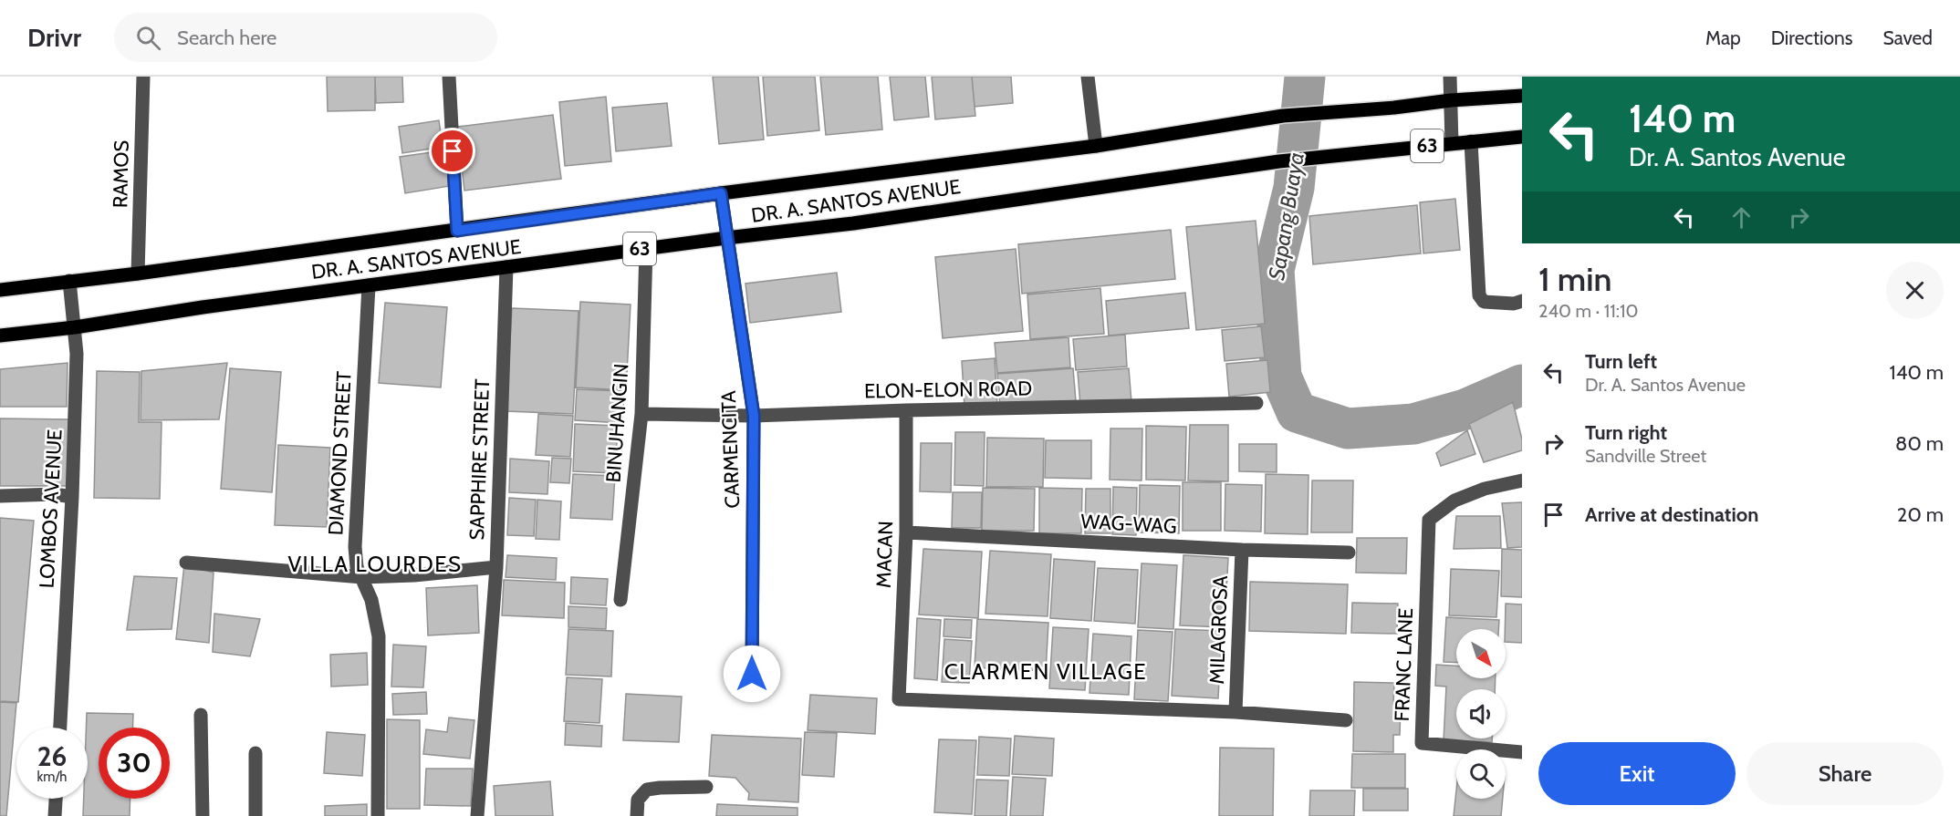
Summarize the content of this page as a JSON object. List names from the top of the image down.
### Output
{
  "streets": {
    "main road": ["63", "DR. A. SANTOS AVENUE"],
    "street": [
      "RAMOS",
      "ELON-ELON ROAD",
      "BINUHANGIN",
      "CARMENCITA",
      "DIAMOND STREET",
      "SAPPHIRE STREET",
      "LOMBOS AVENUE",
      "WAG-WAG",
      "MACAN",
      "MILAGROSA",
      "FRANC LANE"
    ]
  },
  "crossings": [
    ["RAMOS", "DR. A. SANTOS AVENUE"],
    ["DR. A. SANTOS AVENUE", "BINUHANGIN"],
    ["DR. A. SANTOS AVENUE", "CARMENCITA"],
    ["DR. A. SANTOS AVENUE", "DIAMOND STREET"],
    ["DR. A. SANTOS AVENUE", "SAPPHIRE STREET"],
    ["DR. A. SANTOS AVENUE", "LOMBOS AVENUE"],
    ["ELON-ELON ROAD", "BINUHANGIN"],
    ["ELON-ELON ROAD", "CARMENCITA"],
    ["ELON-ELON ROAD", "MACAN"],
    ["WAG-WAG", "MACAN"],
    ["WAG-WAG", "MILAGROSA"],
    ["MACAN", "MILAGROSA"]
  ],
  "districts": ["VILLA LOURDES", "CLARMEN VILLAGE"],
  "water": ["Sapang Buaya"],
  "north": "bottom right",
  "page": {
    "header": "Drivr",
    "search": "Search here",
    "nav": ["Map", "Directions", "Saved"],
    "turn": ["140 m", "Dr. A. Santos Avenue"],
    "heading": ["1 min", "240 m · 11:10"],
    "list": [
      {
        "name": "Turn left",
        "note": "Dr. A. Santos Avenue",
        "value": "140 m"
      },
      {
        "name": "Turn right",
        "note": "Sandville Street",
        "value": "80 m"
      },
      {
        "name": "Arrive at destination",
        "value": "20 m"
      }
    ],
    "speed": "26 km/h",
    "limit": "30",
    "buttons": ["Exit", "Share"]
  }
}
